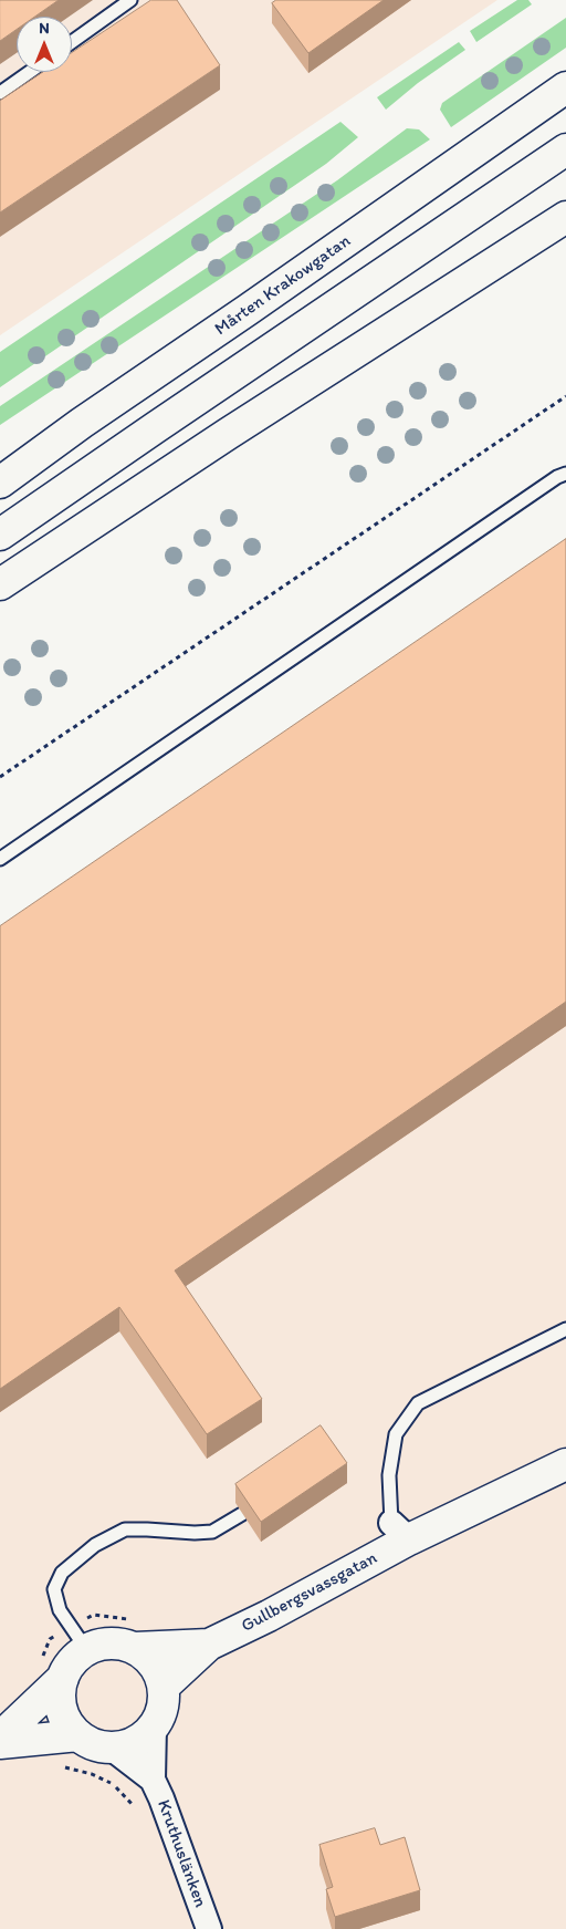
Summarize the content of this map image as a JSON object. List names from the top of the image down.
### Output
{
  "streets": {
    "main road": ["Mårten Krakowgatan", "Gullbergsvassgatan"],
    "street": ["Kruthuslänken"]
  },
  "crossings": [
    ["Gullbergsvassgatan", "Kruthuslänken"]
  ],
  "north": "top"
}
